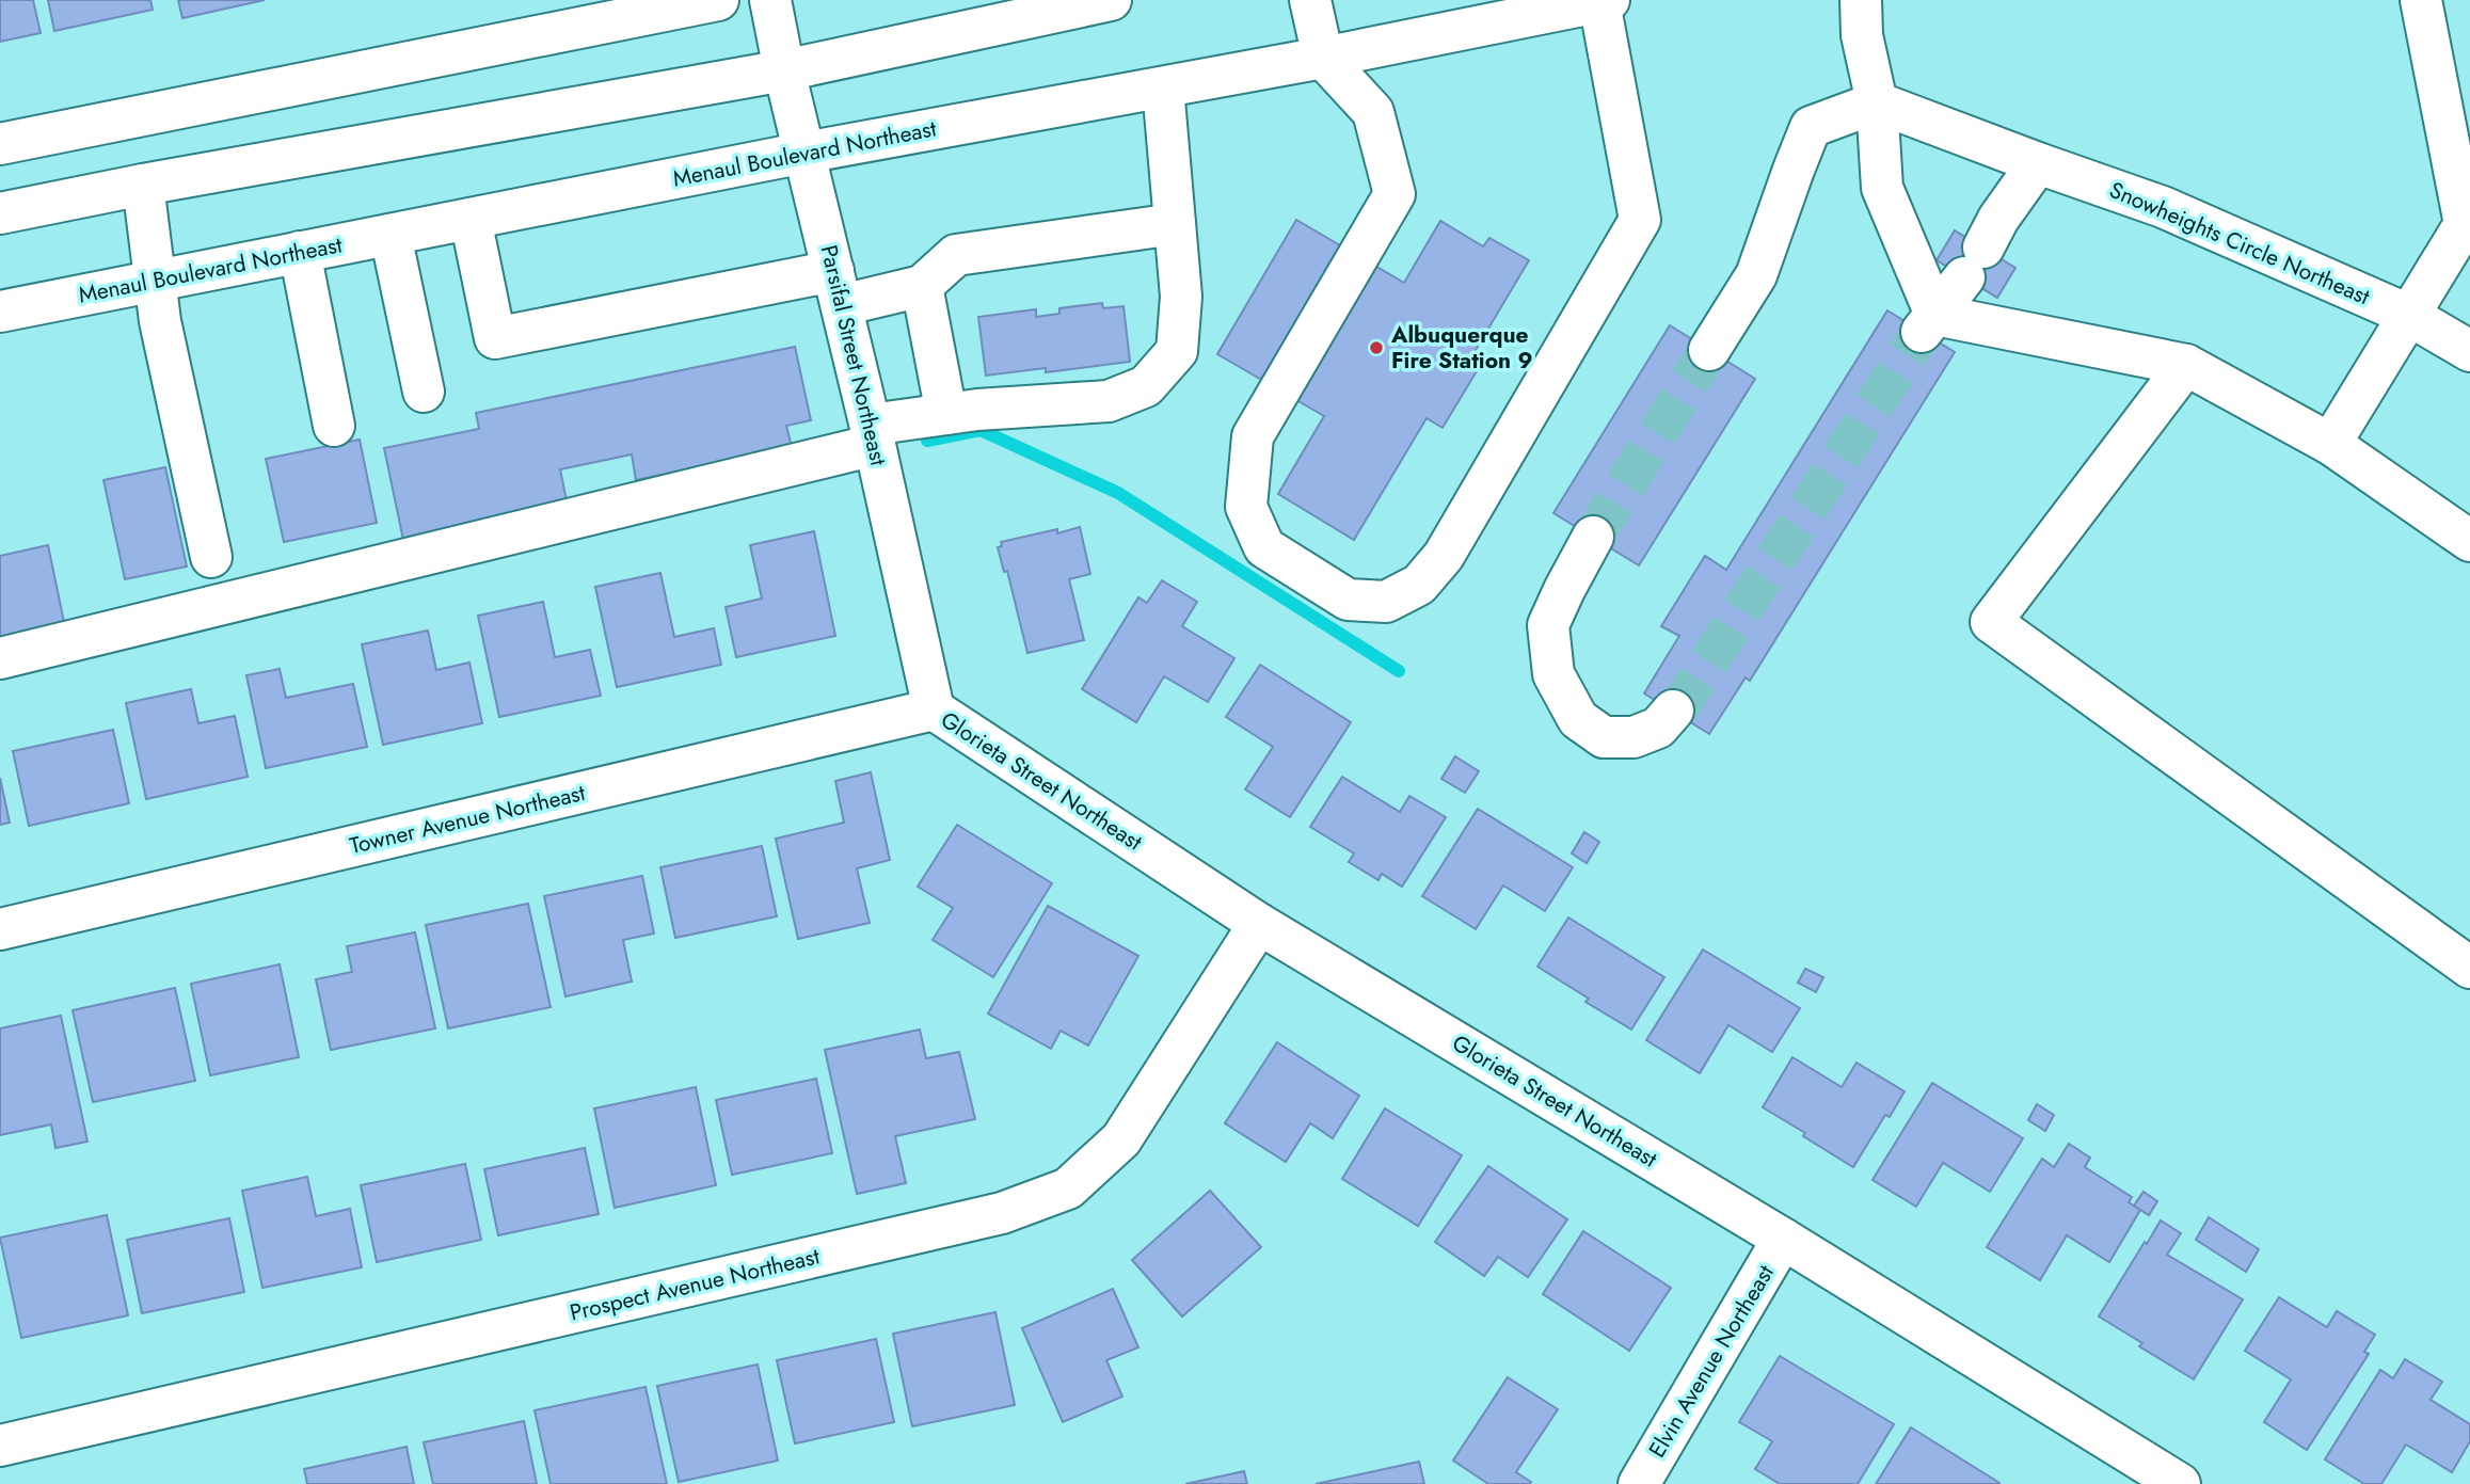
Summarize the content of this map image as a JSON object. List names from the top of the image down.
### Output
{
  "streets": {
    "street": [
      "Menaul Boulevard Northeast",
      "Snowheights Circle Northeast",
      "Parsifal Street Northeast",
      "Glorieta Street Northeast",
      "Towner Avenue Northeast",
      "Prospect Avenue Northeast",
      "Elvin Avenue Northeast"
    ]
  },
  "crossings": [
    ["Menaul Boulevard Northeast", "Parsifal Street Northeast"],
    ["Parsifal Street Northeast", "Glorieta Street Northeast"],
    ["Parsifal Street Northeast", "Towner Avenue Northeast"],
    ["Glorieta Street Northeast", "Towner Avenue Northeast"],
    ["Glorieta Street Northeast", "Prospect Avenue Northeast"],
    ["Glorieta Street Northeast", "Elvin Avenue Northeast"]
  ],
  "places": ["Albuquerque Fire Station 9"]
}
